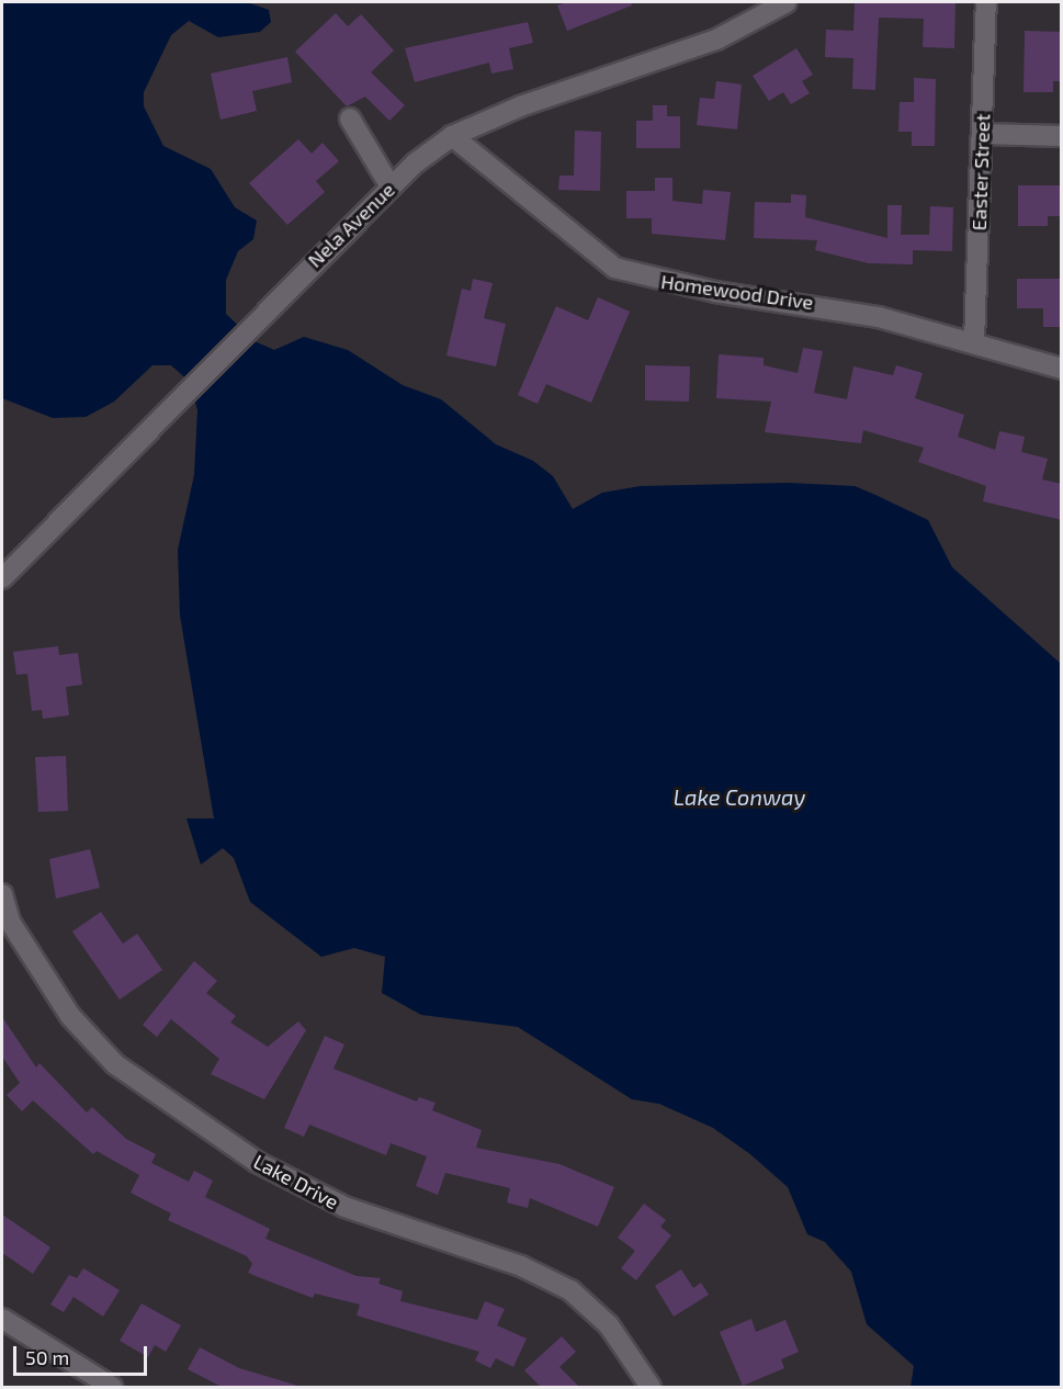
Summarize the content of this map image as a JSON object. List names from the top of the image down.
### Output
{
  "streets": {
    "street": [
      "Easter Street",
      "Nela Avenue",
      "Homewood Drive",
      "Lake Drive"
    ]
  },
  "crossings": [
    ["Easter Street", "Homewood Drive"],
    ["Nela Avenue", "Homewood Drive"]
  ],
  "water": ["Lake Conway"],
  "scale_bar": "50 m"
}
